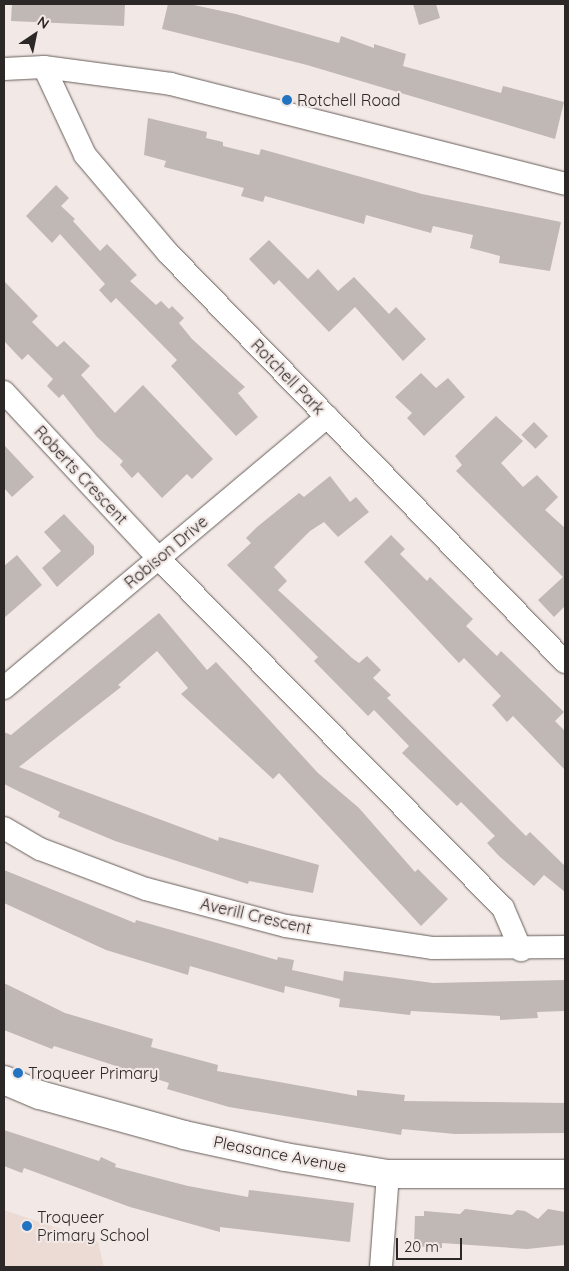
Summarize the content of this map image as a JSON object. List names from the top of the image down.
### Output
{
  "streets": {
    "main road": ["Pleasance Avenue"],
    "street": [
      "Rotchell Park",
      "Roberts Crescent",
      "Robison Drive",
      "Averill Crescent"
    ]
  },
  "crossings": [
    ["Rotchell Park", "Robison Drive"],
    ["Roberts Crescent", "Robison Drive"]
  ],
  "places": ["Rotchell Road", "Troqueer Primary", "Troqueer Primary School"],
  "scale_bar": "20 m",
  "north": "top right"
}
